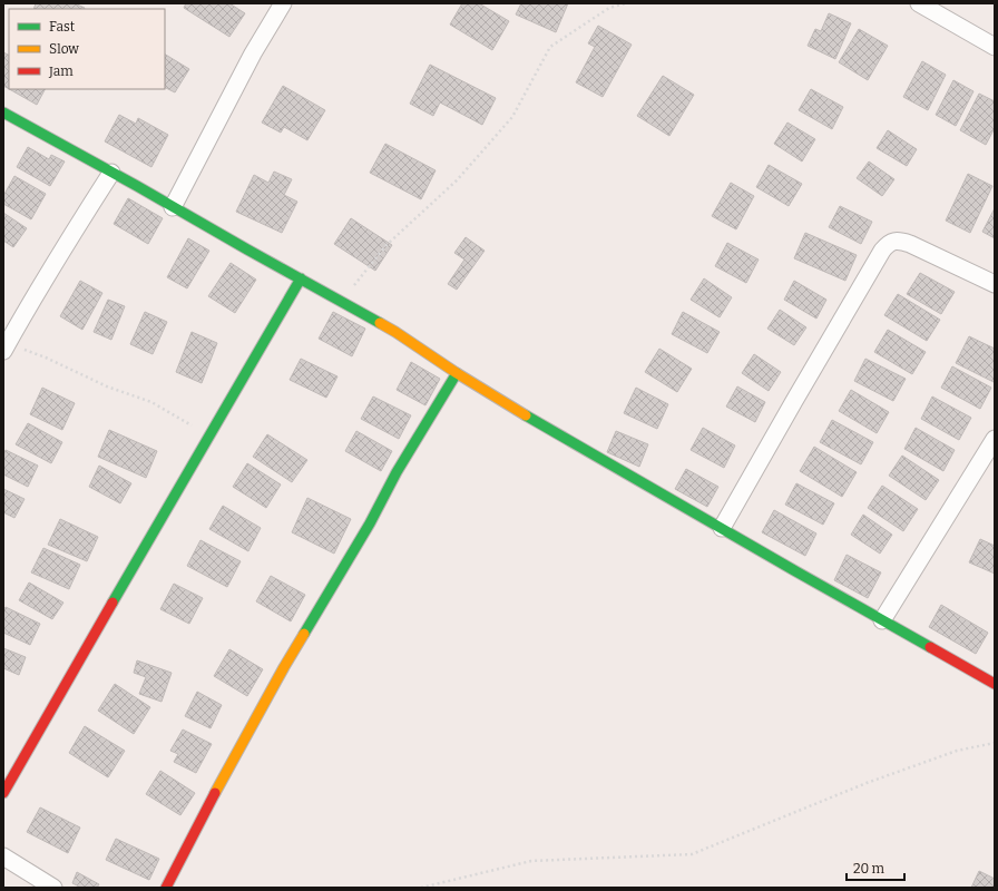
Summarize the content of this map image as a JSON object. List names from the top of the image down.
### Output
{
  "legend": ["Fast", "Slow", "Jam"],
  "scale_bar": "20 m"
}
